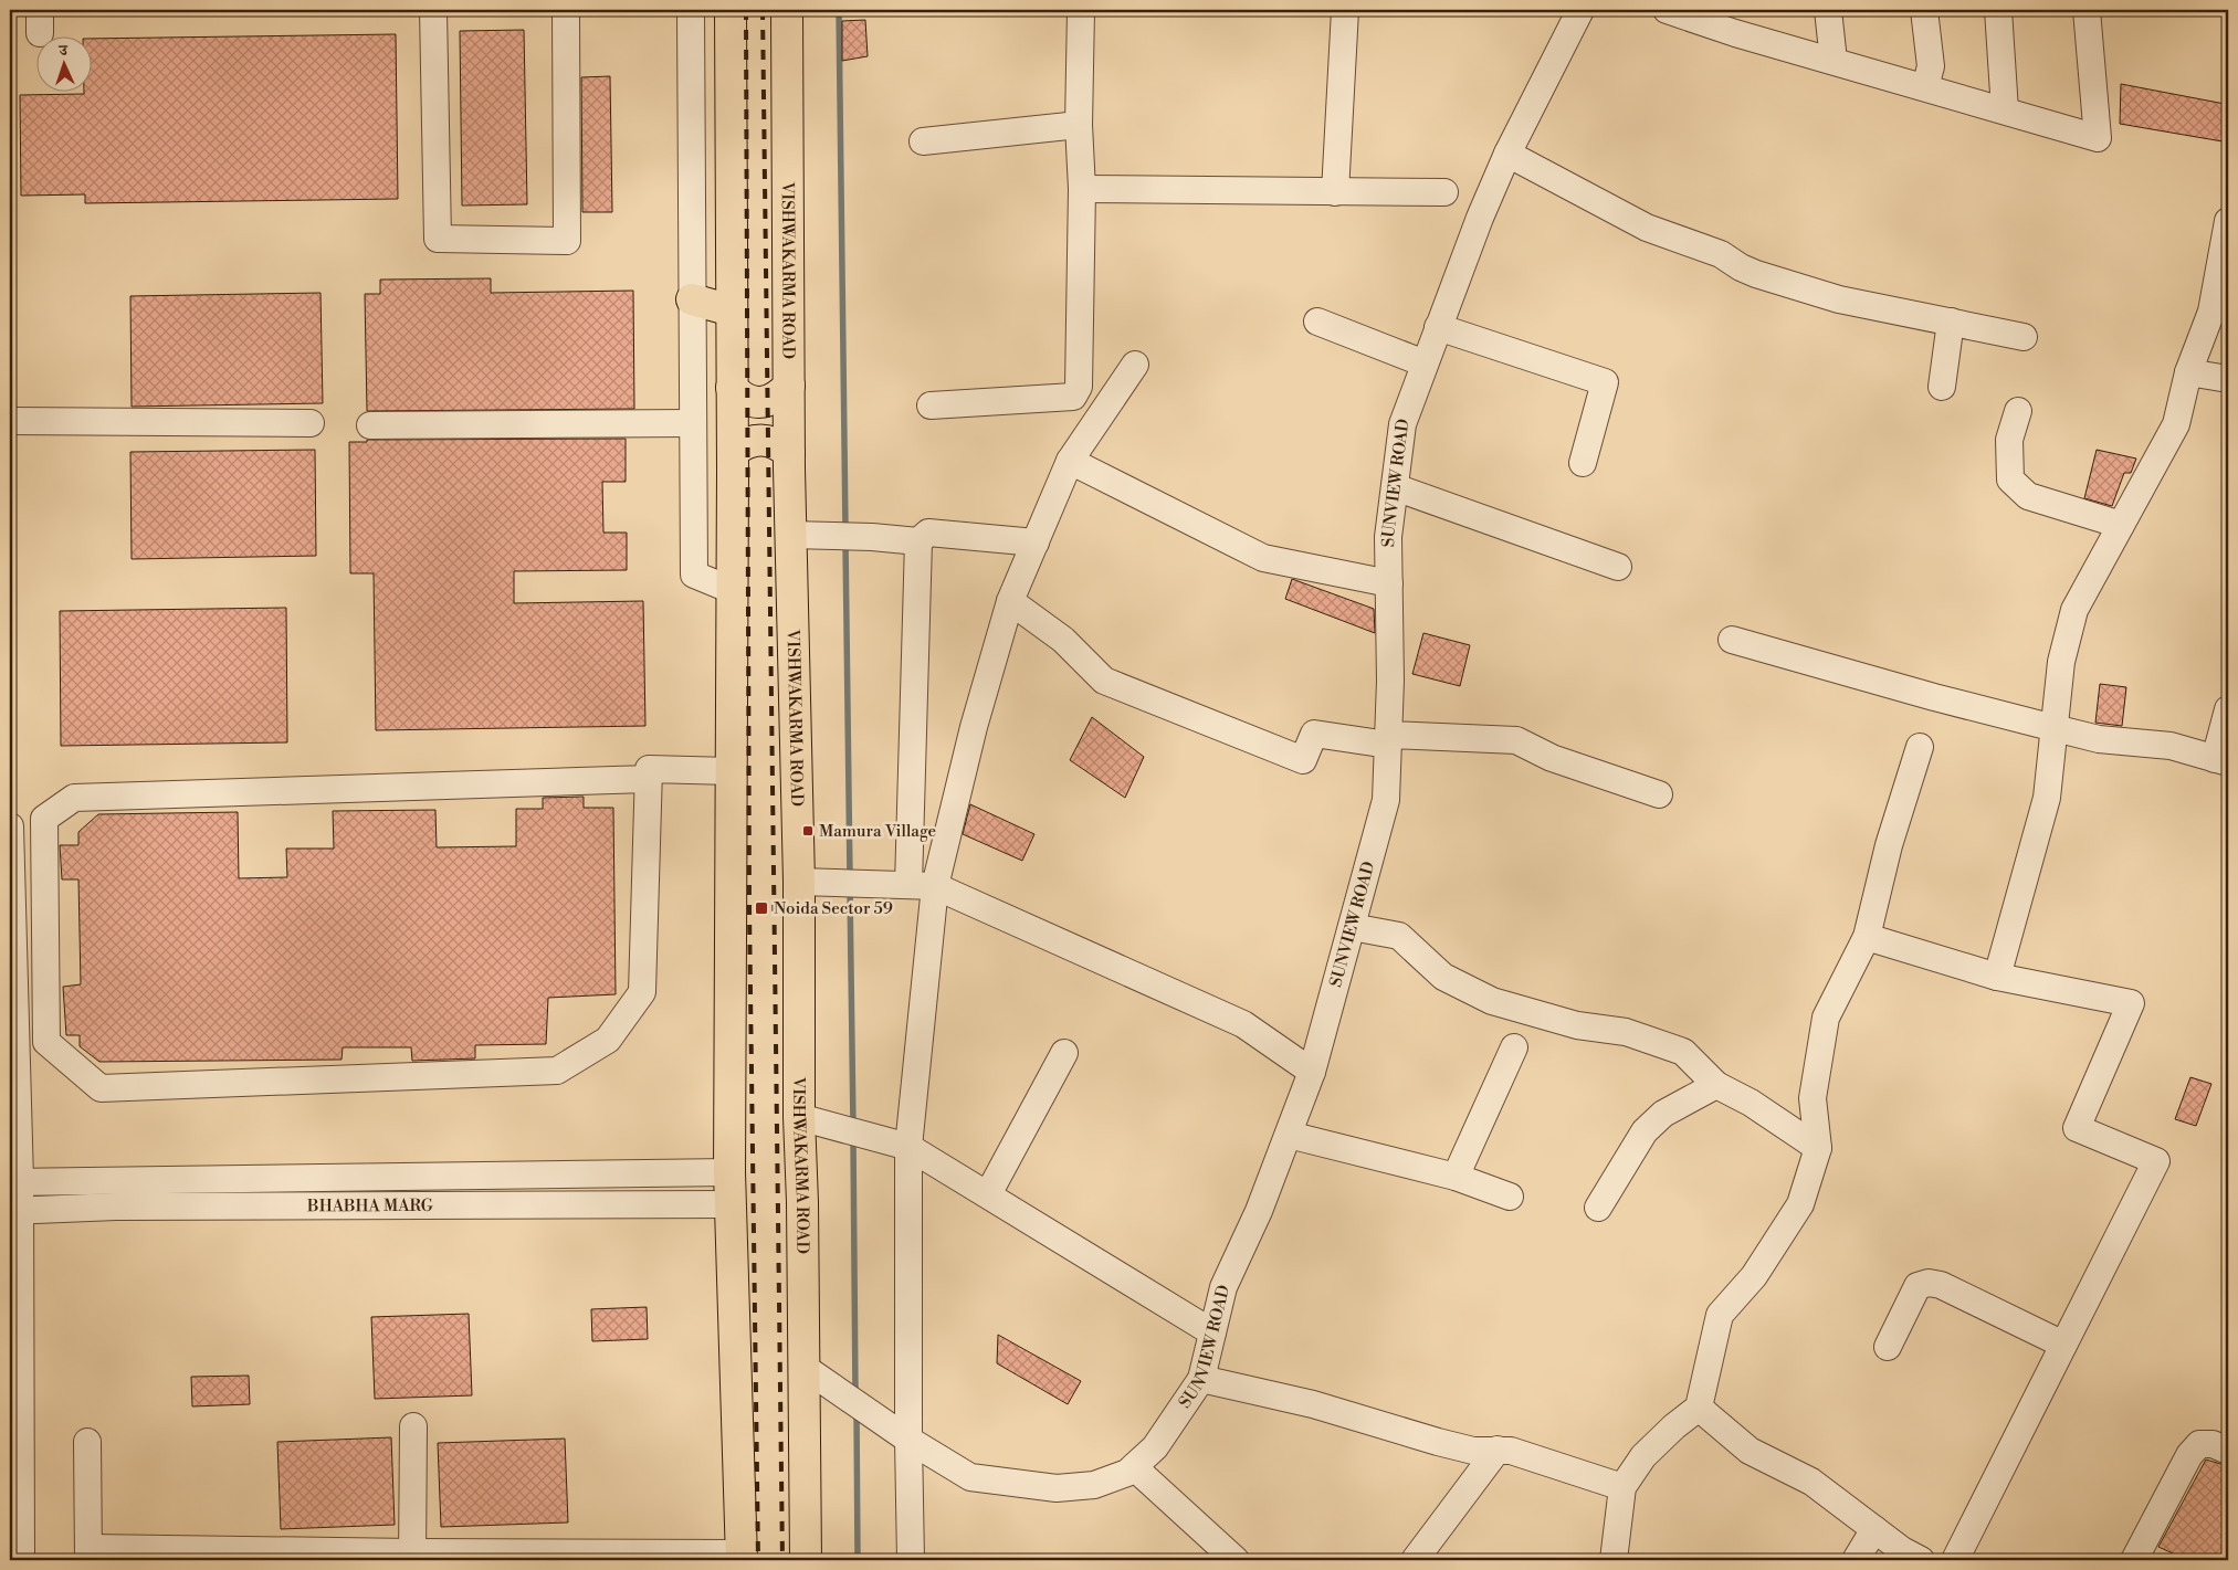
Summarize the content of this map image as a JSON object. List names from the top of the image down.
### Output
{
  "streets": {
    "main road": ["VISHWAKARMA ROAD"],
    "street": ["SUNVIEW ROAD", "BHABHA MARG"]
  },
  "crossings": [
    ["VISHWAKARMA ROAD", "SUNVIEW ROAD"]
  ],
  "places": {
    "transit": ["Mamura Village", "Noida Sector 59"]
  },
  "north": "top"
}
